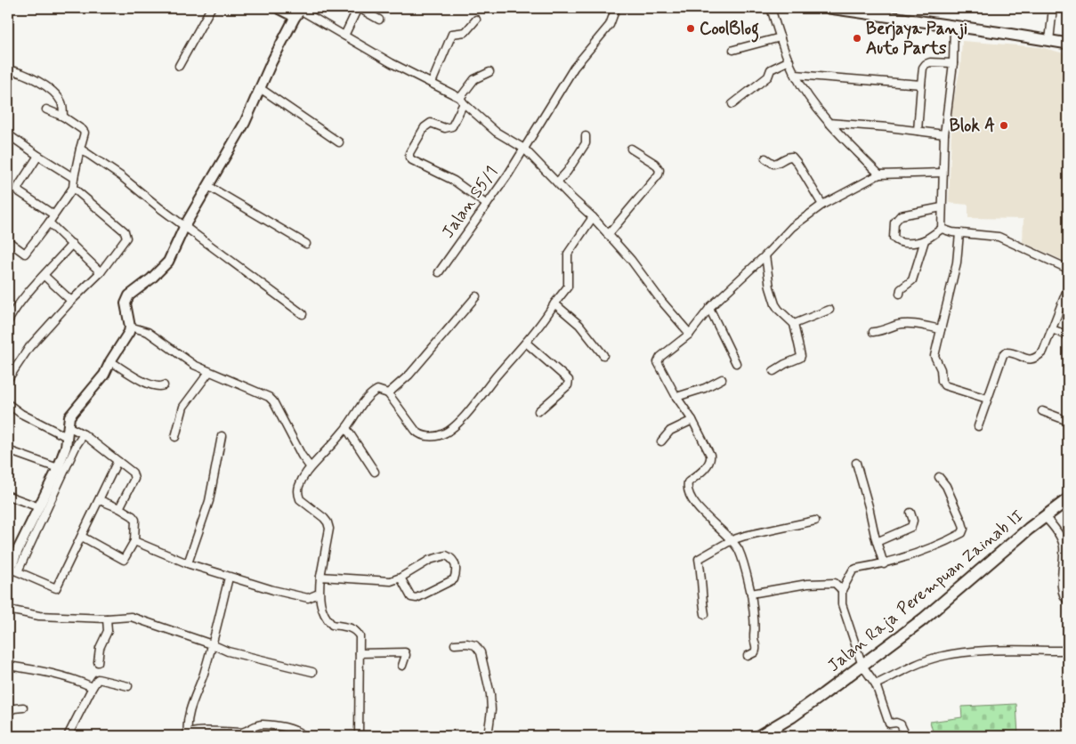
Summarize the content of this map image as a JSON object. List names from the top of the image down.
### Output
{
  "streets": {
    "main road": ["Jalan Raja Perempuan Zainab II"],
    "street": ["Jalan S5/1"]
  },
  "places": ["CoolBlog", "Berjaya Panji Auto Parts", "Blok A"]
}
